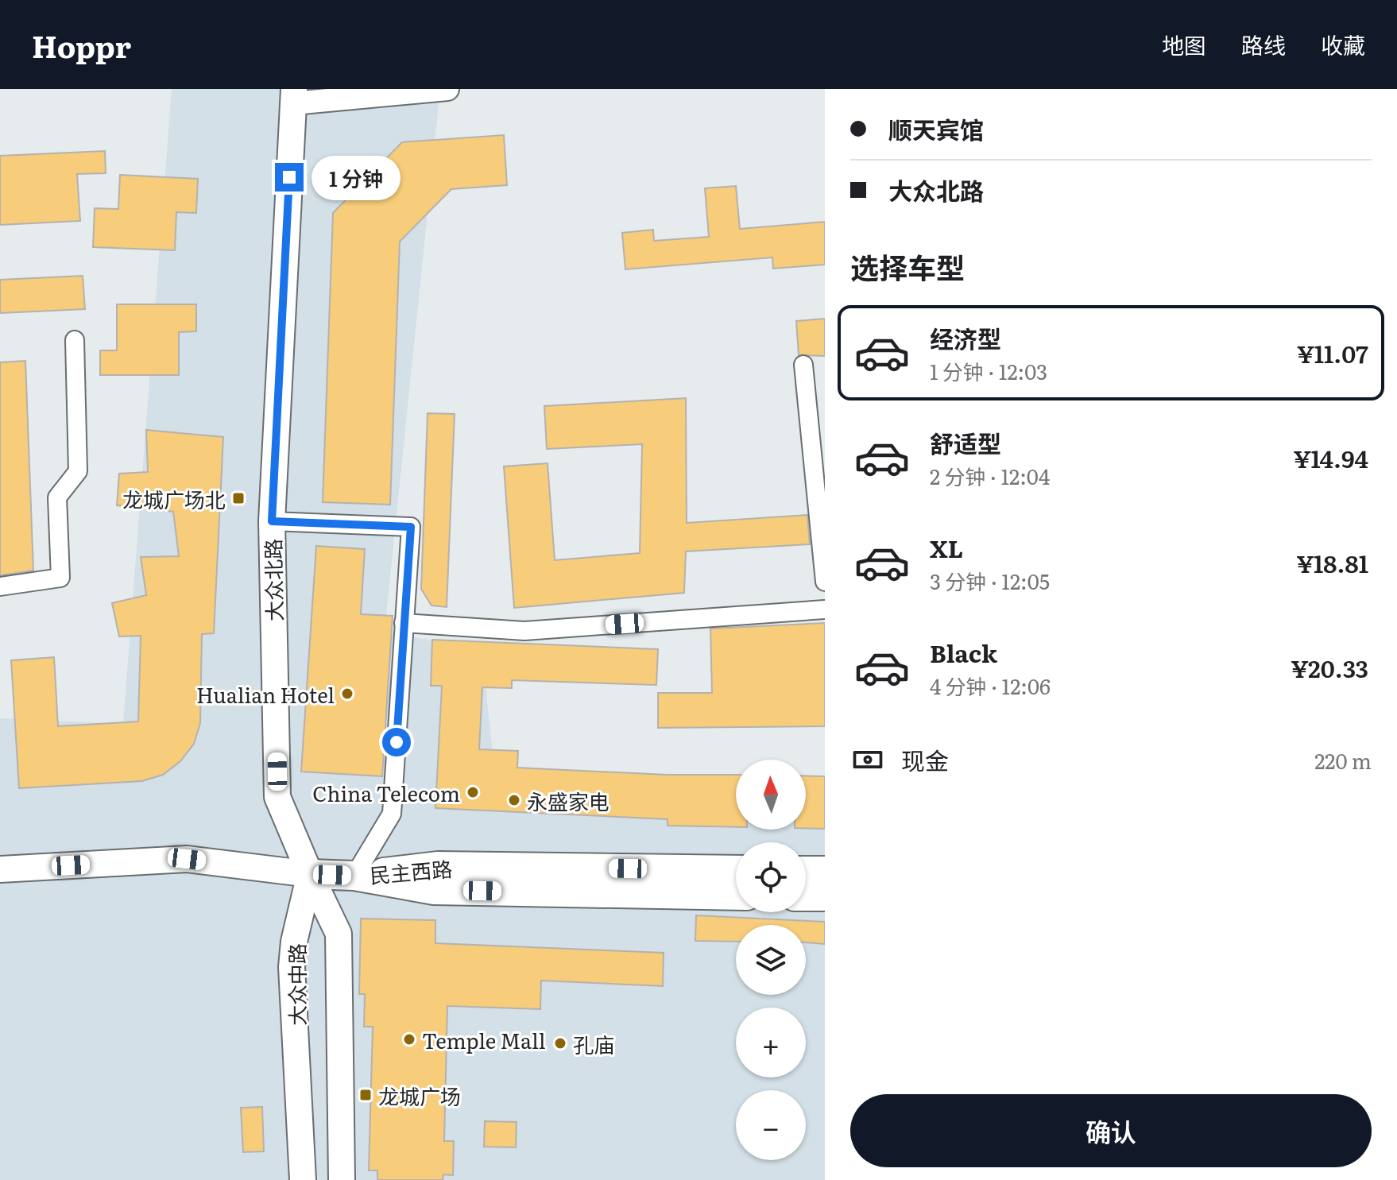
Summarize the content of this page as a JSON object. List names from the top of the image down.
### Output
{
  "streets": {
    "main road": ["大众北路", "民主西路", "大众中路"]
  },
  "crossings": [
    ["大众北路", "大众中路"]
  ],
  "places": {
    "transit": ["龙城广场北", "龙城广场"],
    "other": [
      "Hualian Hotel",
      "China Telecom",
      "永盛家电",
      "Temple Mall",
      "孔庙"
    ]
  },
  "north": "top",
  "page": {
    "header": "Hoppr",
    "nav": ["地图", "路线", "收藏"],
    "banner": ["顺天宾馆", "大众北路"],
    "bubble": "1 分钟",
    "heading": "选择车型",
    "list": [
      {
        "name": "经济型",
        "note": "1 分钟 · 12:03",
        "value": "¥11.07"
      },
      {
        "name": "舒适型",
        "note": "2 分钟 · 12:04",
        "value": "¥14.94"
      },
      {
        "name": "XL",
        "note": "3 分钟 · 12:05",
        "value": "¥18.81"
      },
      {
        "name": "Black",
        "note": "4 分钟 · 12:06",
        "value": "¥20.33"
      }
    ],
    "pay": ["现金", "220 m"],
    "map_buttons": ["+", "−"],
    "buttons": "确认"
  }
}
